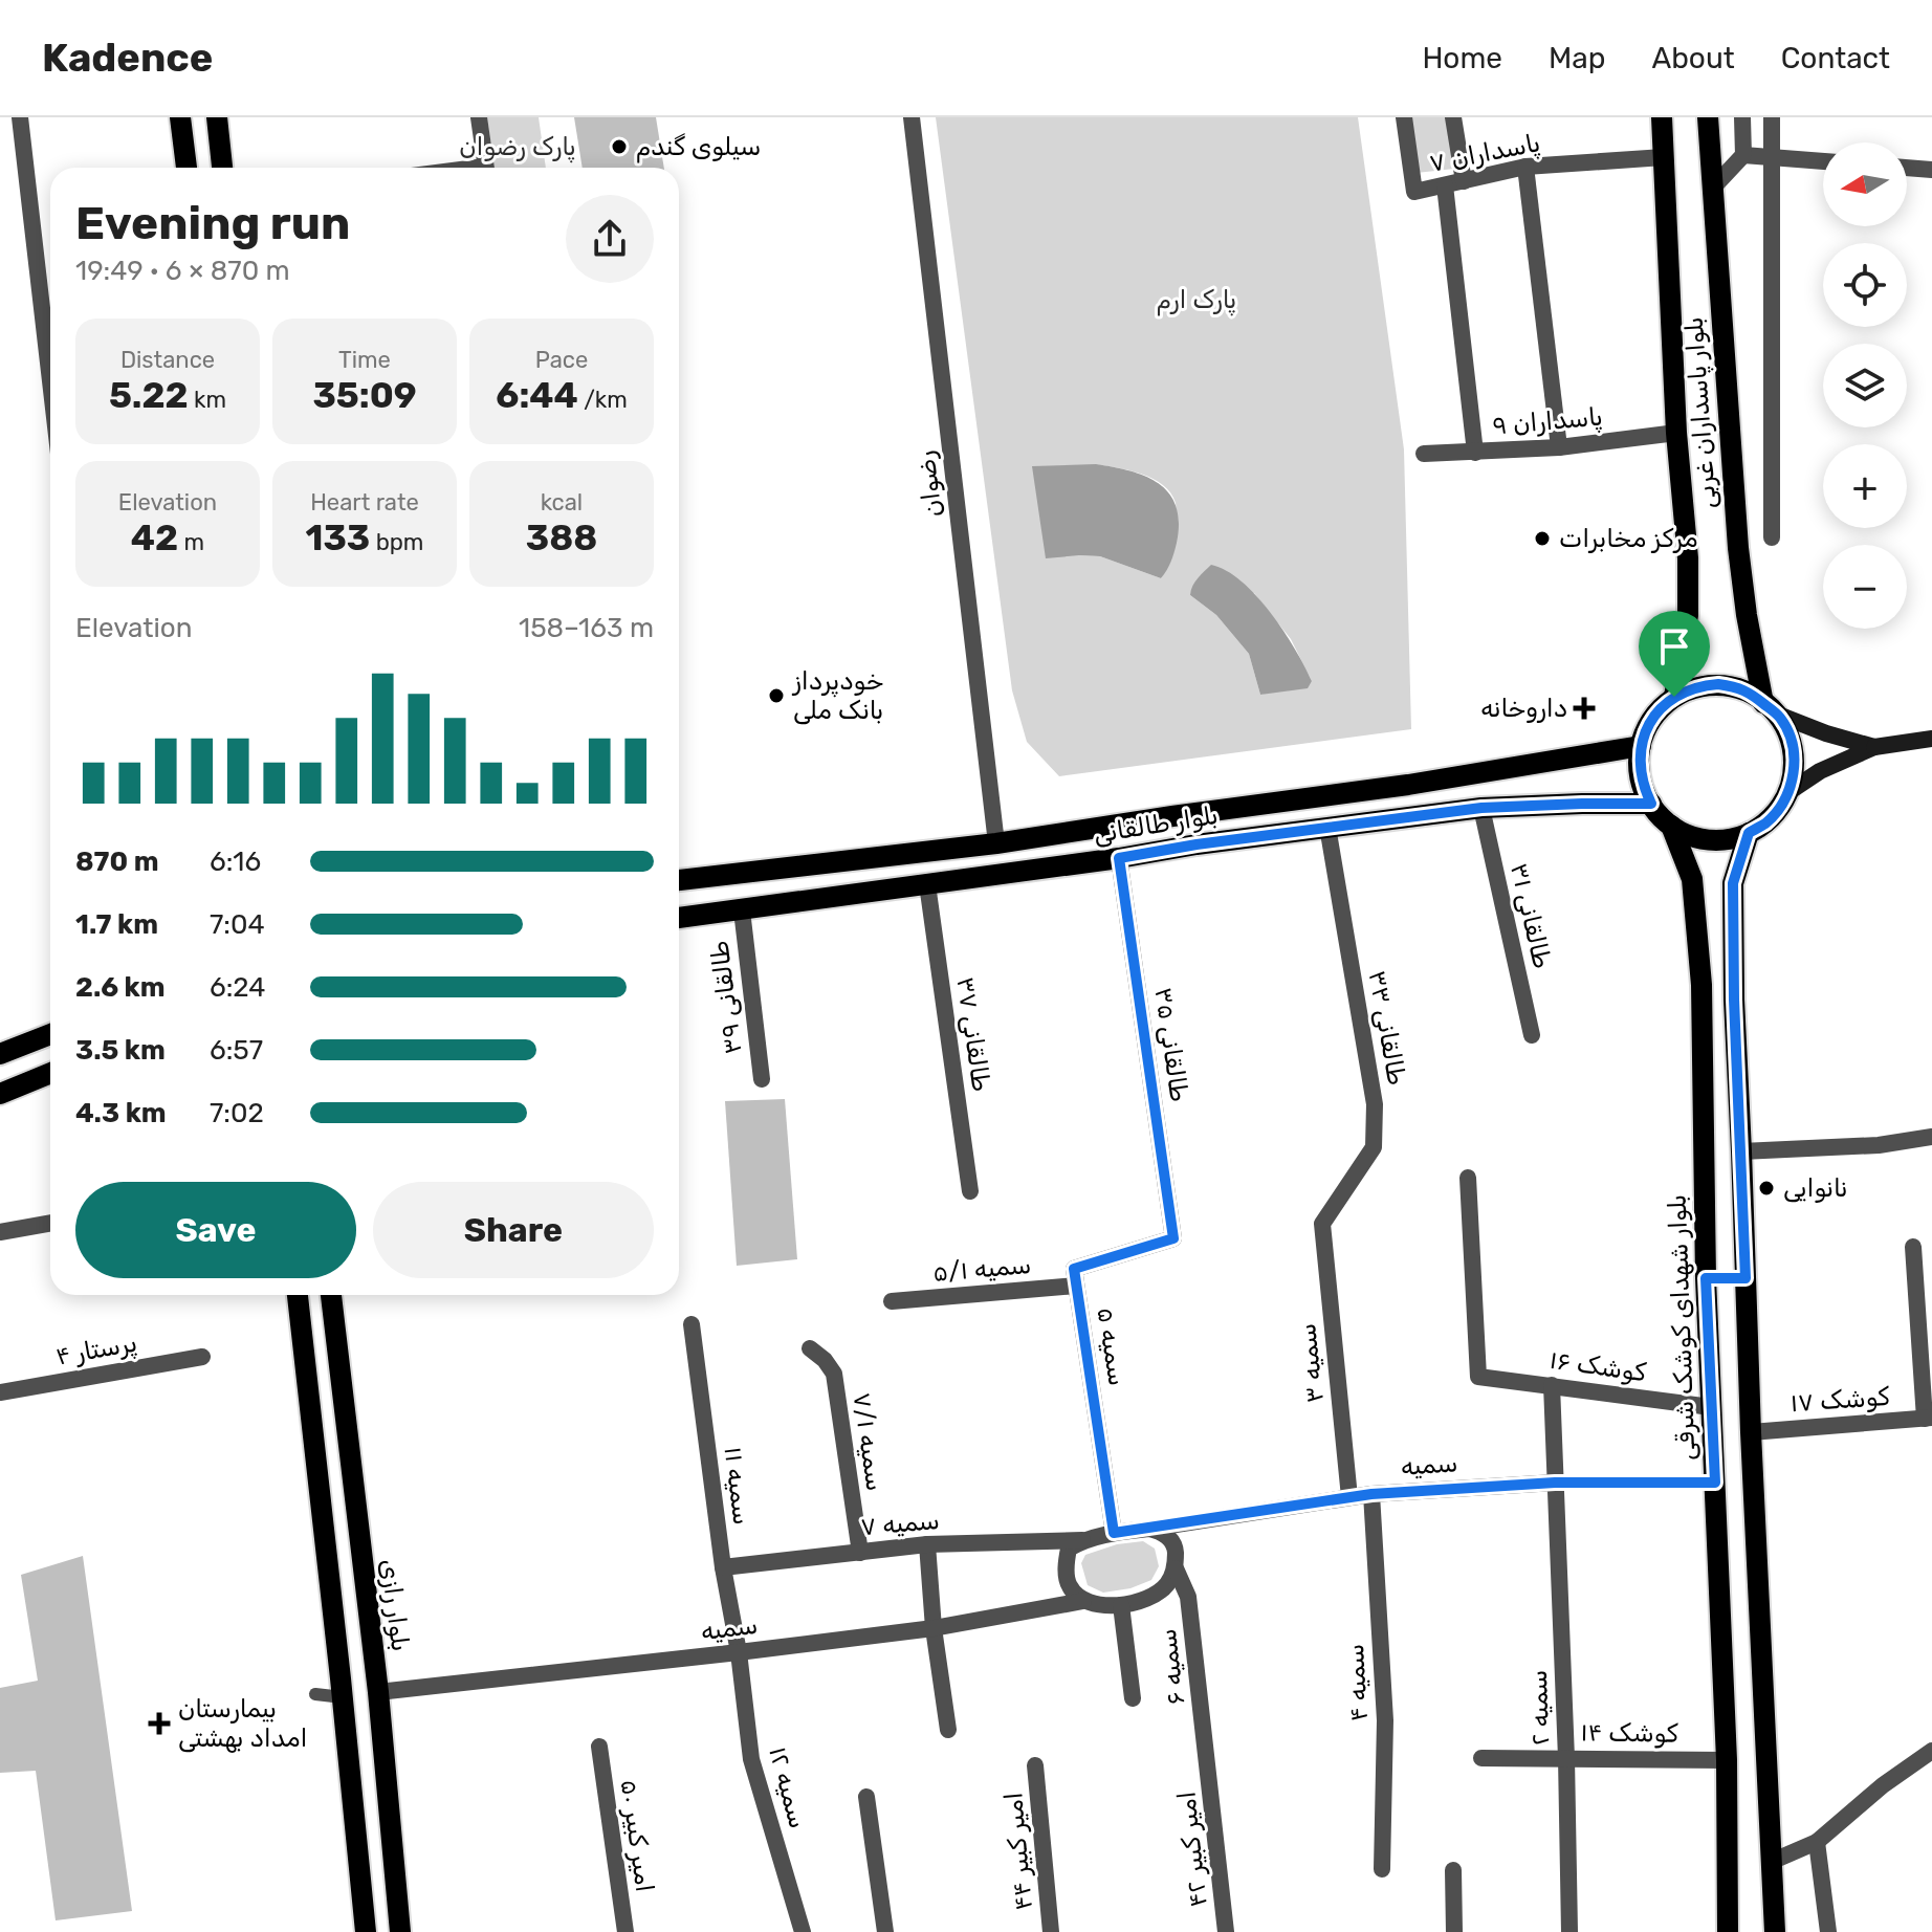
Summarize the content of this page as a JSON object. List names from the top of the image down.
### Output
{
  "streets": {
    "main road": [
      "بلوار پاسداران غربی",
      "بلوار طالقانی",
      "بلوار شهدای کوشک شرقی",
      "بلوار رازی"
    ],
    "street": [
      "پاسداران ۷",
      "پاسداران ۹",
      "رضوان",
      "طالقانی ۳۱",
      "طالقانی ۳۹",
      "طالقانی ۳۳",
      "طالقانی ۳۷",
      "طالقانی ۳۵",
      "سمیه ۵/۱",
      "سمیه ۵",
      "پرستار ۴",
      "سمیه ۳",
      "کوشک ۱۶",
      "کوشک ۱۷",
      "سمیه ۷/۱",
      "سمیه",
      "سمیه ۱۱",
      "سمیه ۷",
      "سمیه ۶",
      "سمیه ۴",
      "سمیه ۲",
      "کوشک ۱۴",
      "سمیه ۱۲",
      "امیر کبیر ۵۰",
      "امیر کبیر ۴۲",
      "امیر کبیر ۴۴"
    ]
  },
  "crossings": [
    ["پاسداران ۷", "بلوار پاسداران غربی"],
    ["بلوار پاسداران غربی", "پاسداران ۹"],
    ["بلوار پاسداران غربی", "بلوار طالقانی"],
    ["بلوار پاسداران غربی", "بلوار شهدای کوشک شرقی"],
    ["رضوان", "بلوار طالقانی"],
    ["بلوار طالقانی", "طالقانی ۳۱"],
    ["بلوار طالقانی", "طالقانی ۳۹"],
    ["بلوار طالقانی", "طالقانی ۳۳"],
    ["بلوار طالقانی", "طالقانی ۳۷"],
    ["بلوار طالقانی", "طالقانی ۳۵"],
    ["بلوار طالقانی", "بلوار شهدای کوشک شرقی"],
    ["طالقانی ۳۳", "سمیه ۳"],
    ["طالقانی ۳۵", "سمیه ۵"],
    ["سمیه ۵/۱", "سمیه ۵"],
    ["بلوار شهدای کوشک شرقی", "کوشک ۱۶"],
    ["بلوار شهدای کوشک شرقی", "سمیه"],
    ["بلوار شهدای کوشک شرقی", "کوشک ۱۴"],
    ["سمیه ۵", "سمیه"],
    ["سمیه ۵", "سمیه ۷"],
    ["سمیه ۵", "سمیه ۶"],
    ["سمیه ۳", "سمیه"],
    ["کوشک ۱۶", "سمیه ۲"],
    ["سمیه ۷/۱", "سمیه ۷"],
    ["سمیه", "سمیه ۱۱"],
    ["سمیه", "سمیه ۷"],
    ["سمیه", "بلوار رازی"],
    ["سمیه", "سمیه ۶"],
    ["سمیه", "سمیه ۴"],
    ["سمیه", "سمیه ۲"],
    ["سمیه", "سمیه ۱۲"],
    ["سمیه ۱۱", "سمیه ۷"],
    ["سمیه ۱۱", "سمیه ۱۲"],
    ["سمیه ۷", "سمیه ۶"],
    ["سمیه ۶", "امیر کبیر ۴۲"],
    ["سمیه ۲", "کوشک ۱۴"]
  ],
  "parks": ["پارک رضوان", "پارک ارم"],
  "places": {
    "other": [
      "سیلوی گندم",
      "مرکز مخابرات",
      "خودپرداز بانک ملی",
      "نانوایی"
    ],
    "health": ["داروخانه", "بیمارستان امداد بهشتی"]
  },
  "north": "left",
  "page": {
    "header": "Kadence",
    "nav": [
      "Home",
      "Map",
      "About",
      "Contact"
    ],
    "map_buttons": ["+", "−"],
    "heading": ["Evening run", "19:49 · 6 × 870 m"],
    "stats": [
      ["Distance", "5.22 km"],
      ["Time", "35:09"],
      ["Pace", "6:44 /km"],
      ["Elevation", "42 m"],
      ["Heart rate", "133 bpm"],
      ["kcal", "388"]
    ],
    "chart": ["Elevation", "158–163 m"],
    "list": [
      {
        "name": "870 m",
        "note": "6:16"
      },
      {
        "name": "1.7 km",
        "note": "7:04"
      },
      {
        "name": "2.6 km",
        "note": "6:24"
      },
      {
        "name": "3.5 km",
        "note": "6:57"
      },
      {
        "name": "4.3 km",
        "note": "7:02"
      }
    ],
    "buttons": ["Save", "Share"]
  }
}
